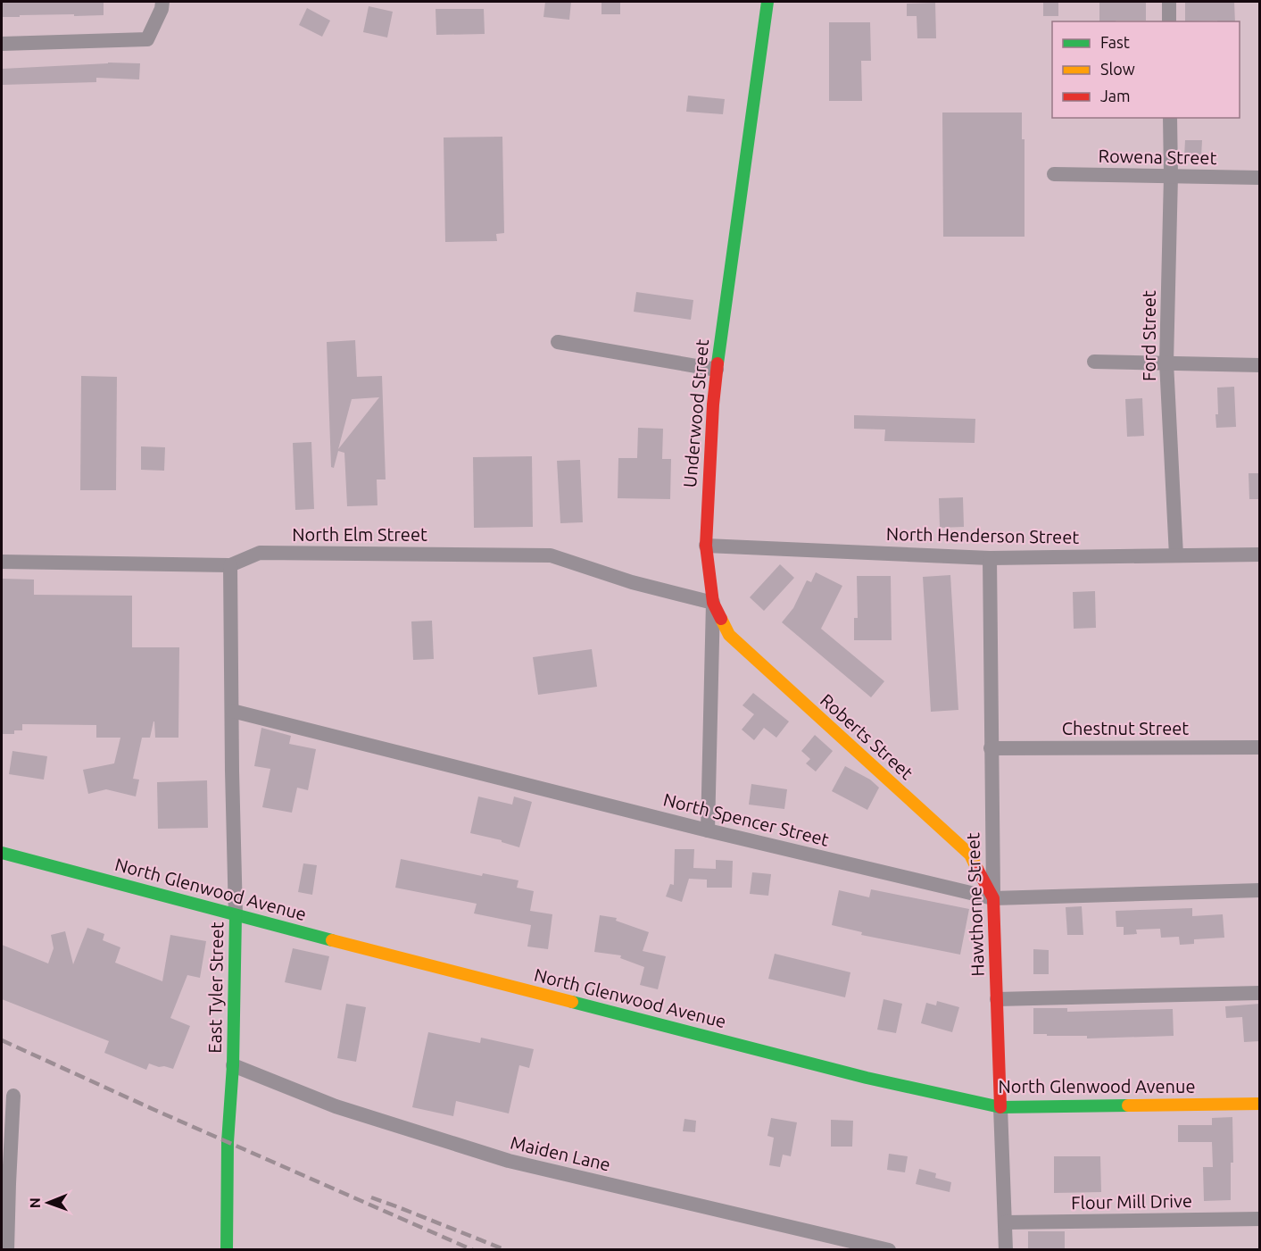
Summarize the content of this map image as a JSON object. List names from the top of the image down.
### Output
{
  "streets": {
    "street": [
      "Rowena Street",
      "Ford Street",
      "Underwood Street",
      "North Elm Street",
      "North Henderson Street",
      "Chestnut Street",
      "Roberts Street",
      "North Spencer Street",
      "North Glenwood Avenue",
      "Hawthorne Street",
      "East Tyler Street",
      "Maiden Lane",
      "Flour Mill Drive"
    ]
  },
  "crossings": [
    ["Rowena Street", "Ford Street"],
    ["Ford Street", "North Henderson Street"],
    ["Underwood Street", "North Elm Street"],
    ["Underwood Street", "North Henderson Street"],
    ["Underwood Street", "Roberts Street"],
    ["Underwood Street", "North Spencer Street"],
    ["North Elm Street", "Roberts Street"],
    ["North Elm Street", "East Tyler Street"],
    ["North Henderson Street", "Hawthorne Street"],
    ["Chestnut Street", "Hawthorne Street"],
    ["Roberts Street", "North Spencer Street"],
    ["Roberts Street", "Hawthorne Street"],
    ["North Spencer Street", "Hawthorne Street"],
    ["North Spencer Street", "East Tyler Street"],
    ["North Glenwood Avenue", "Hawthorne Street"],
    ["North Glenwood Avenue", "East Tyler Street"],
    ["Hawthorne Street", "Flour Mill Drive"],
    ["East Tyler Street", "Maiden Lane"]
  ],
  "legend": ["Fast", "Slow", "Jam"],
  "north": "left"
}
